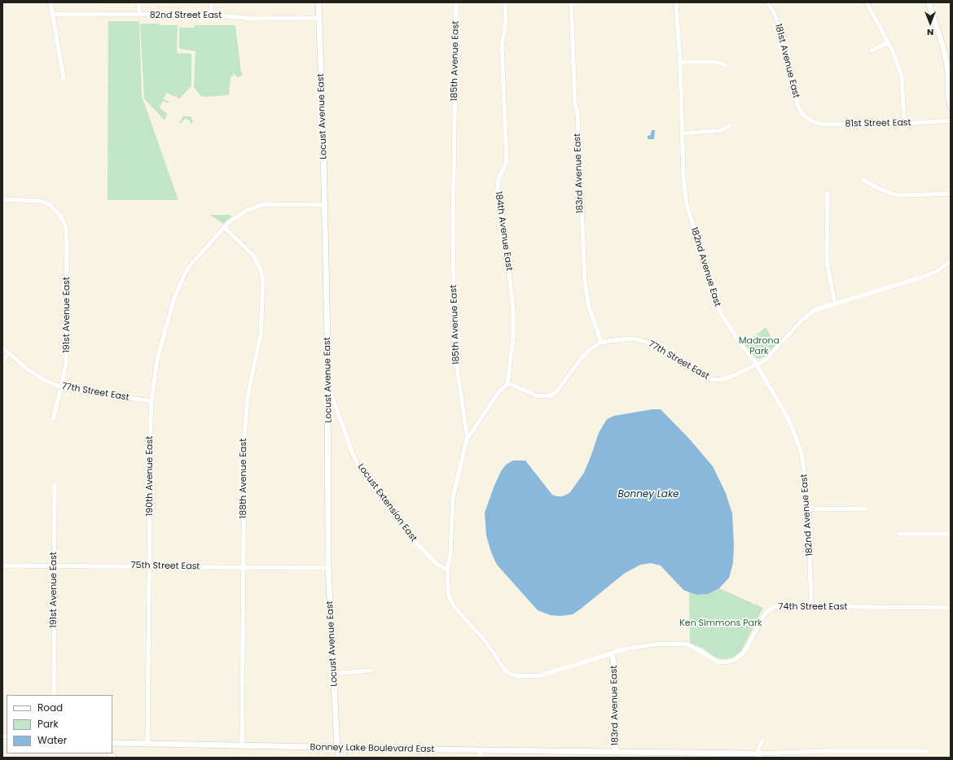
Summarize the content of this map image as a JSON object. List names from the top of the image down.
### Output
{
  "streets": {
    "street": [
      "82nd Street East",
      "185th Avenue East",
      "181st Avenue East",
      "Locust Avenue East",
      "81st Street East",
      "183rd Avenue East",
      "184th Avenue East",
      "182nd Avenue East",
      "191st Avenue East",
      "77th Street East",
      "190th Avenue East",
      "188th Avenue East",
      "Locust Extension East",
      "75th Street East",
      "74th Street East",
      "Bonney Lake Boulevard East"
    ]
  },
  "crossings": [
    ["82nd Street East", "Locust Avenue East"],
    ["185th Avenue East", "Locust Extension East"],
    ["185th Avenue East", "74th Street East"],
    ["181st Avenue East", "81st Street East"],
    ["Locust Avenue East", "190th Avenue East"],
    ["Locust Avenue East", "Locust Extension East"],
    ["Locust Avenue East", "75th Street East"],
    ["Locust Avenue East", "Bonney Lake Boulevard East"],
    ["183rd Avenue East", "77th Street East"],
    ["183rd Avenue East", "74th Street East"],
    ["183rd Avenue East", "Bonney Lake Boulevard East"],
    ["184th Avenue East", "77th Street East"],
    ["182nd Avenue East", "77th Street East"],
    ["182nd Avenue East", "74th Street East"],
    ["191st Avenue East", "77th Street East"],
    ["191st Avenue East", "75th Street East"],
    ["77th Street East", "190th Avenue East"],
    ["190th Avenue East", "188th Avenue East"],
    ["190th Avenue East", "75th Street East"],
    ["190th Avenue East", "Bonney Lake Boulevard East"],
    ["188th Avenue East", "75th Street East"],
    ["188th Avenue East", "Bonney Lake Boulevard East"]
  ],
  "water": ["Bonney Lake"],
  "parks": ["Madrona Park", "Ken Simmons Park"],
  "legend": ["Road", "Park", "Water"],
  "north": "bottom"
}
